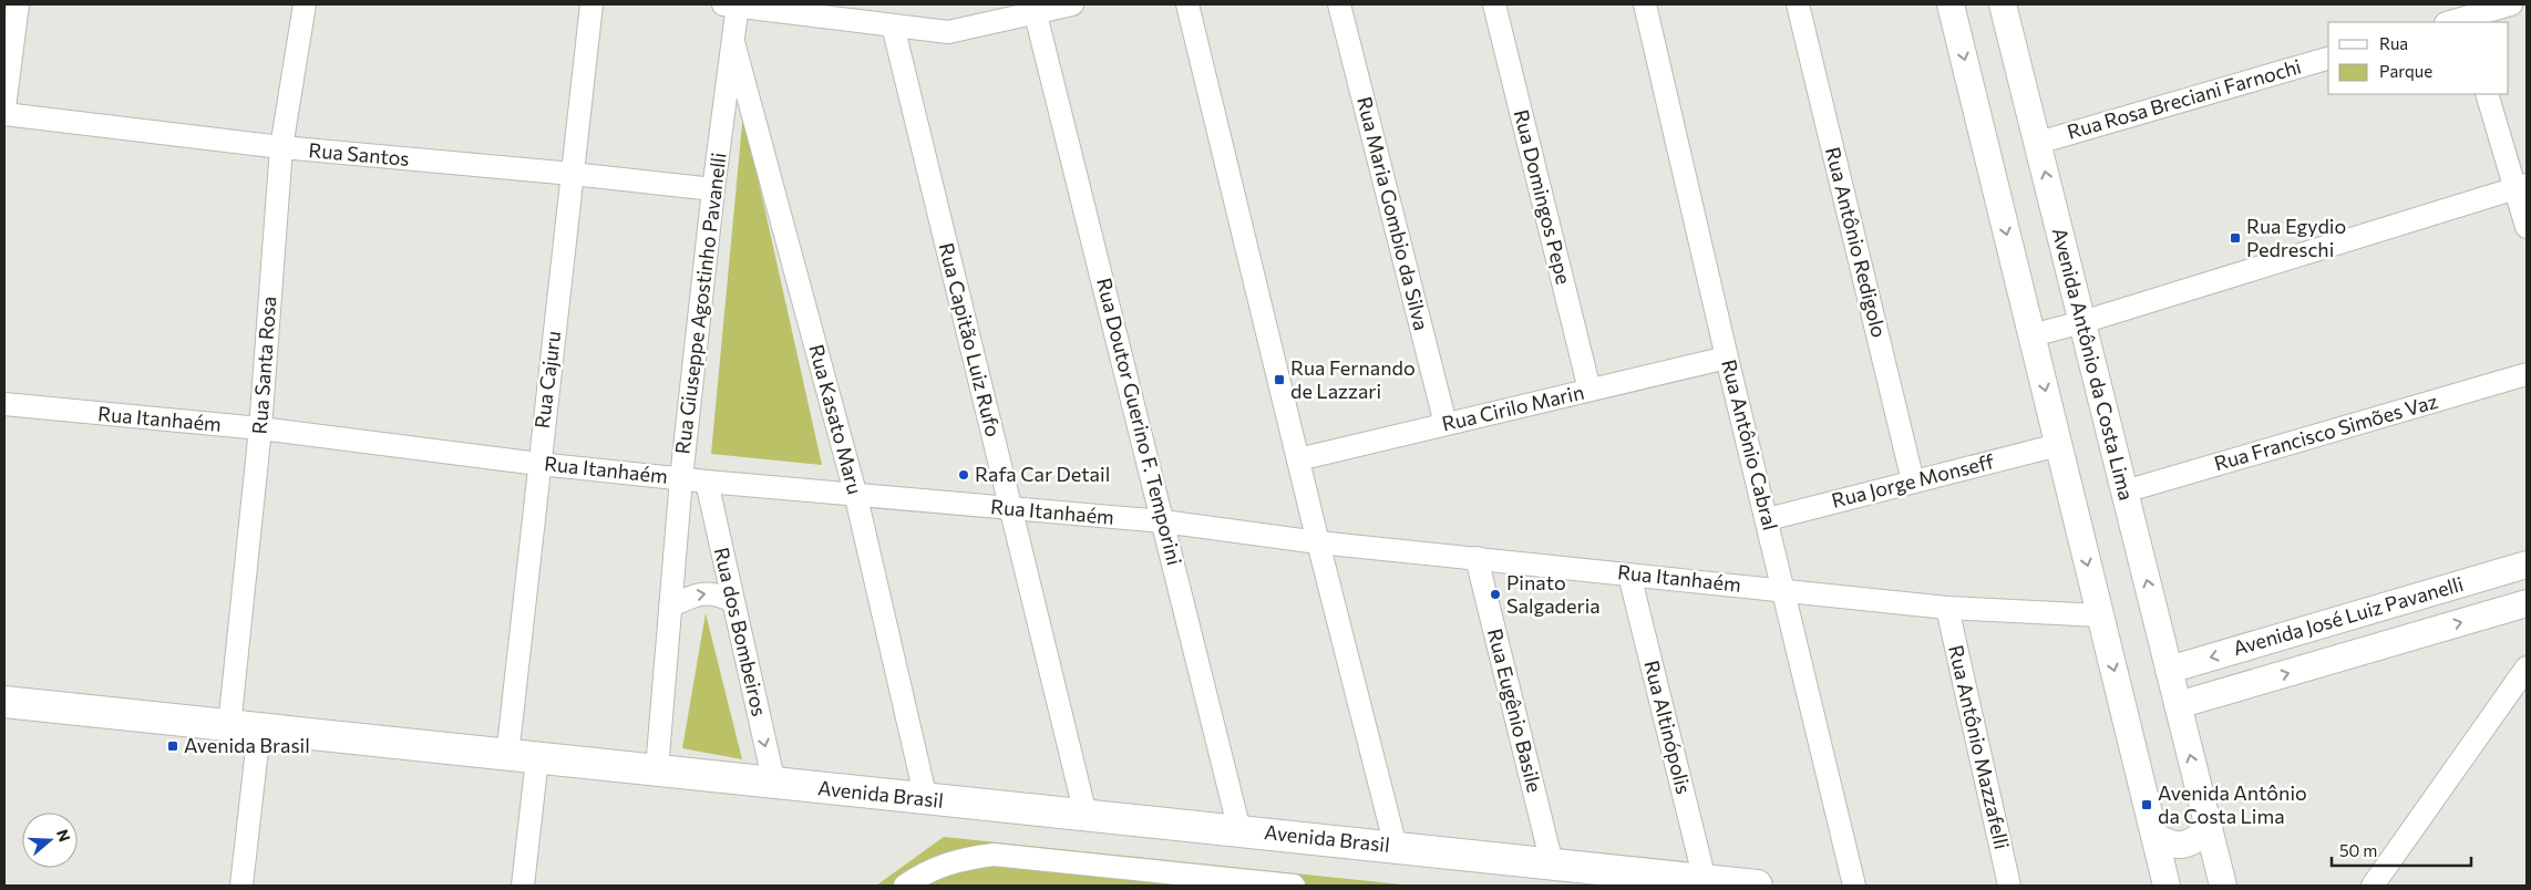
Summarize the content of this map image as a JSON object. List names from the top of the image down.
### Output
{
  "streets": {
    "main road": ["Avenida Brasil"],
    "street": [
      "Rua Rosa Breciani Farnochi",
      "Rua Santos",
      "Rua Domingos Pepe",
      "Rua Maria Gombio da Silva",
      "Rua Antônio Redigolo",
      "Rua Giuseppe Agostinho Pavanelli",
      "Rua Capitão Luiz Rufo",
      "Avenida Antônio da Costa Lima",
      "Rua Santa Rosa",
      "Rua Cajuru",
      "Rua Cirilo Marin",
      "Rua Itanhaém",
      "Rua Kasato Maru",
      "Rua Doutor Guerino F. Temporini",
      "Rua Francisco Simões Vaz",
      "Rua Antônio Cabral",
      "Rua Jorge Monseff",
      "Avenida José Luiz Pavanelli",
      "Rua dos Bombeiros",
      "Rua Eugênio Basile",
      "Rua Altinópolis",
      "Rua Antônio Mazzafelli"
    ]
  },
  "crossings": [
    ["Rua Rosa Breciani Farnochi", "Avenida Antônio da Costa Lima"],
    ["Rua Santos", "Rua Giuseppe Agostinho Pavanelli"],
    ["Rua Santos", "Rua Santa Rosa"],
    ["Rua Santos", "Rua Cajuru"],
    ["Rua Domingos Pepe", "Rua Cirilo Marin"],
    ["Rua Maria Gombio da Silva", "Rua Cirilo Marin"],
    ["Rua Antônio Redigolo", "Rua Jorge Monseff"],
    ["Rua Giuseppe Agostinho Pavanelli", "Rua Itanhaém"],
    ["Rua Giuseppe Agostinho Pavanelli", "Rua Kasato Maru"],
    ["Rua Giuseppe Agostinho Pavanelli", "Avenida Brasil"],
    ["Rua Capitão Luiz Rufo", "Rua Itanhaém"],
    ["Rua Capitão Luiz Rufo", "Avenida Brasil"],
    ["Avenida Antônio da Costa Lima", "Rua Francisco Simões Vaz"],
    ["Avenida Antônio da Costa Lima", "Avenida José Luiz Pavanelli"],
    ["Rua Santa Rosa", "Rua Itanhaém"],
    ["Rua Santa Rosa", "Avenida Brasil"],
    ["Rua Cajuru", "Rua Itanhaém"],
    ["Rua Cajuru", "Avenida Brasil"],
    ["Rua Cirilo Marin", "Rua Antônio Cabral"],
    ["Rua Itanhaém", "Rua Kasato Maru"],
    ["Rua Itanhaém", "Rua Doutor Guerino F. Temporini"],
    ["Rua Itanhaém", "Rua Antônio Cabral"],
    ["Rua Itanhaém", "Rua dos Bombeiros"],
    ["Rua Itanhaém", "Rua Eugênio Basile"],
    ["Rua Itanhaém", "Rua Altinópolis"],
    ["Rua Itanhaém", "Rua Antônio Mazzafelli"],
    ["Rua Kasato Maru", "Avenida Brasil"],
    ["Rua Doutor Guerino F. Temporini", "Avenida Brasil"],
    ["Rua Antônio Cabral", "Rua Jorge Monseff"],
    ["Rua dos Bombeiros", "Avenida Brasil"],
    ["Rua Eugênio Basile", "Avenida Brasil"],
    ["Rua Altinópolis", "Avenida Brasil"]
  ],
  "one_way": ["Rua dos Bombeiros"],
  "places": {
    "transit": [
      "Rua Egydio Pedreschi",
      "Rua Fernando de Lazzari",
      "Avenida Brasil",
      "Avenida Antônio da Costa Lima"
    ],
    "other": ["Rafa Car Detail", "Pinato Salgaderia"]
  },
  "legend": ["Rua", "Parque"],
  "scale_bar": "50 m",
  "north": "right"
}
